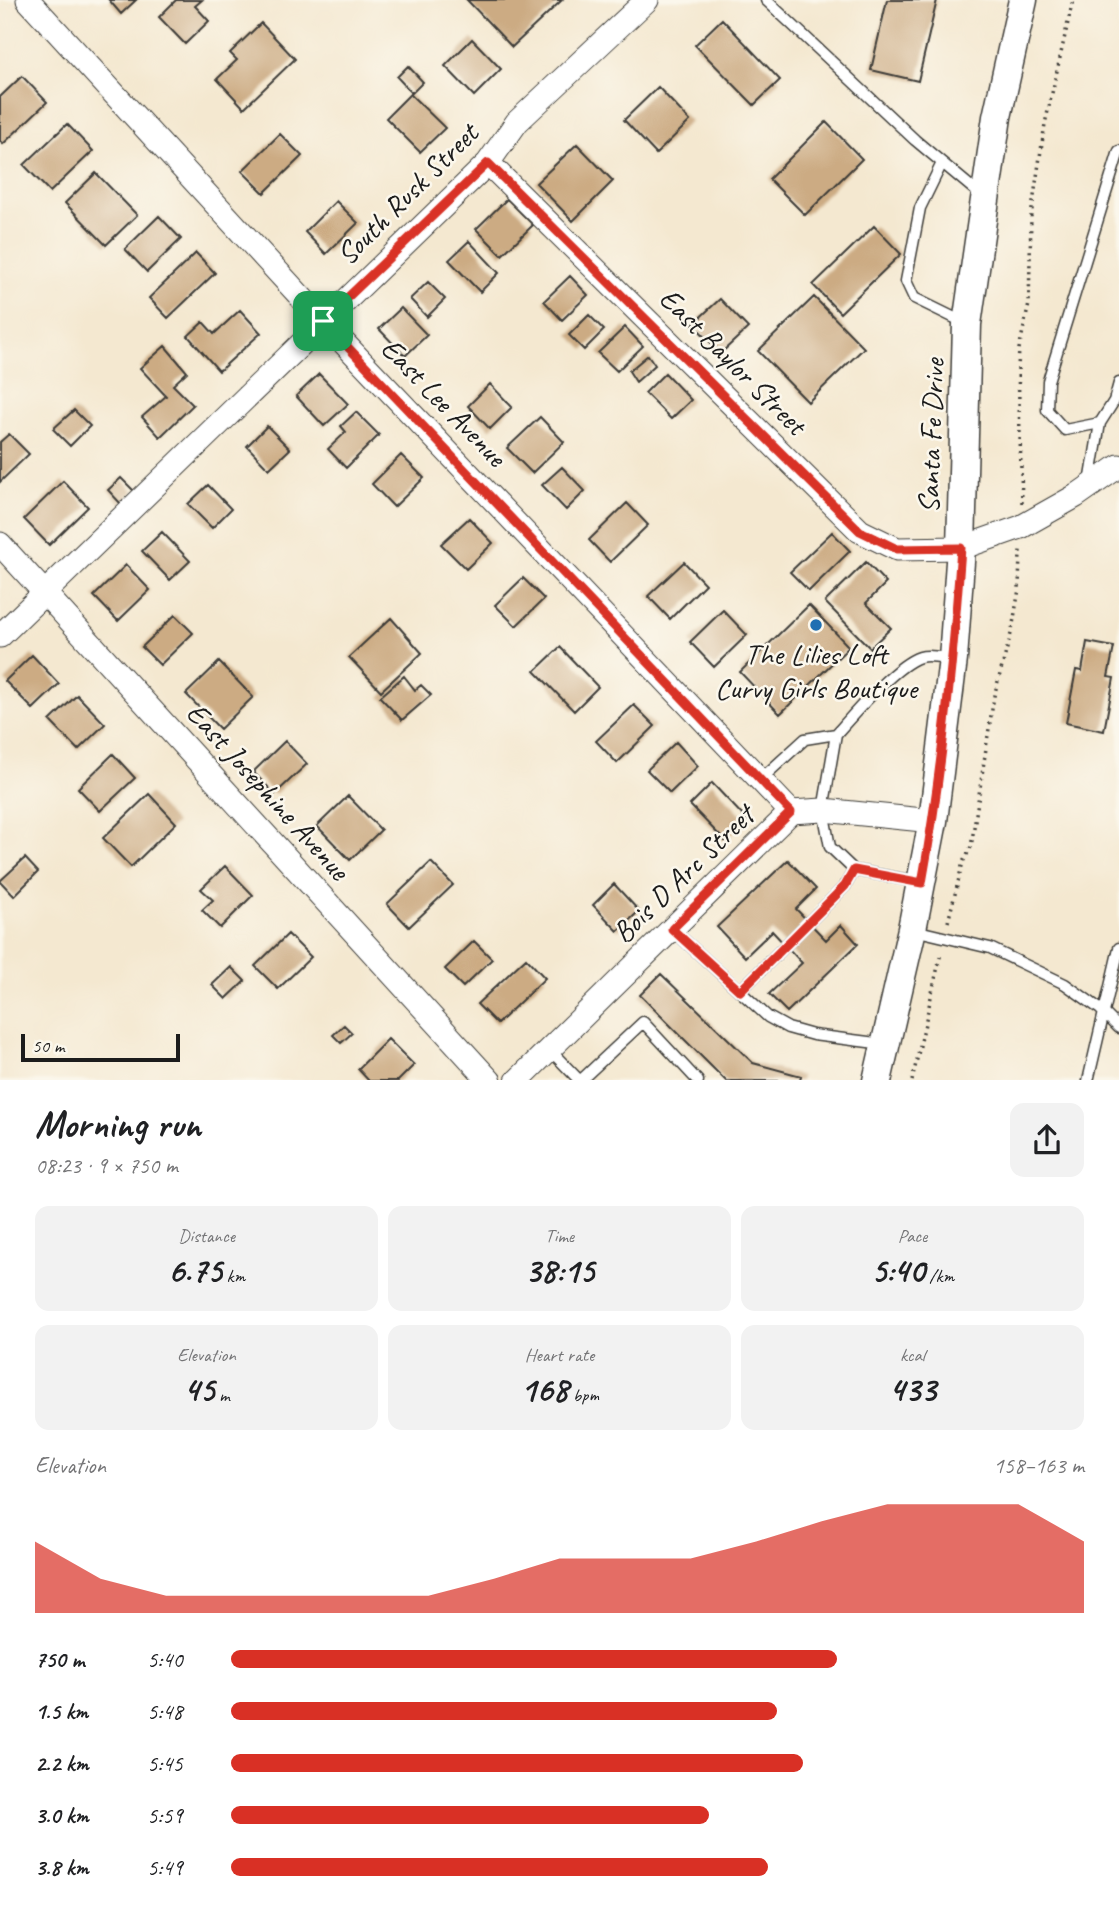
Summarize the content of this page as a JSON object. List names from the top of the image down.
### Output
{
  "streets": {
    "street": [
      "South Rusk Street",
      "East Baylor Street",
      "East Lee Avenue",
      "Santa Fe Drive",
      "East Josephine Avenue",
      "Bois D Arc Street"
    ]
  },
  "crossings": [
    ["South Rusk Street", "East Baylor Street"],
    ["South Rusk Street", "East Lee Avenue"],
    ["South Rusk Street", "East Josephine Avenue"],
    ["East Baylor Street", "Santa Fe Drive"],
    ["East Lee Avenue", "Bois D Arc Street"],
    ["Santa Fe Drive", "Bois D Arc Street"]
  ],
  "places": ["The Lilies Loft Curvy Girls Boutique"],
  "scale_bar": "50 m",
  "page": {
    "scale": "50 m",
    "heading": ["Morning run", "08:23 · 9 × 750 m"],
    "stats": [
      ["Distance", "6.75 km"],
      ["Time", "38:15"],
      ["Pace", "5:40 /km"],
      ["Elevation", "45 m"],
      ["Heart rate", "168 bpm"],
      ["kcal", "433"]
    ],
    "chart": ["Elevation", "158–163 m"],
    "list": [
      {
        "name": "750 m",
        "note": "5:40"
      },
      {
        "name": "1.5 km",
        "note": "5:48"
      },
      {
        "name": "2.2 km",
        "note": "5:45"
      },
      {
        "name": "3.0 km",
        "note": "5:59"
      },
      {
        "name": "3.8 km",
        "note": "5:49"
      }
    ]
  }
}
